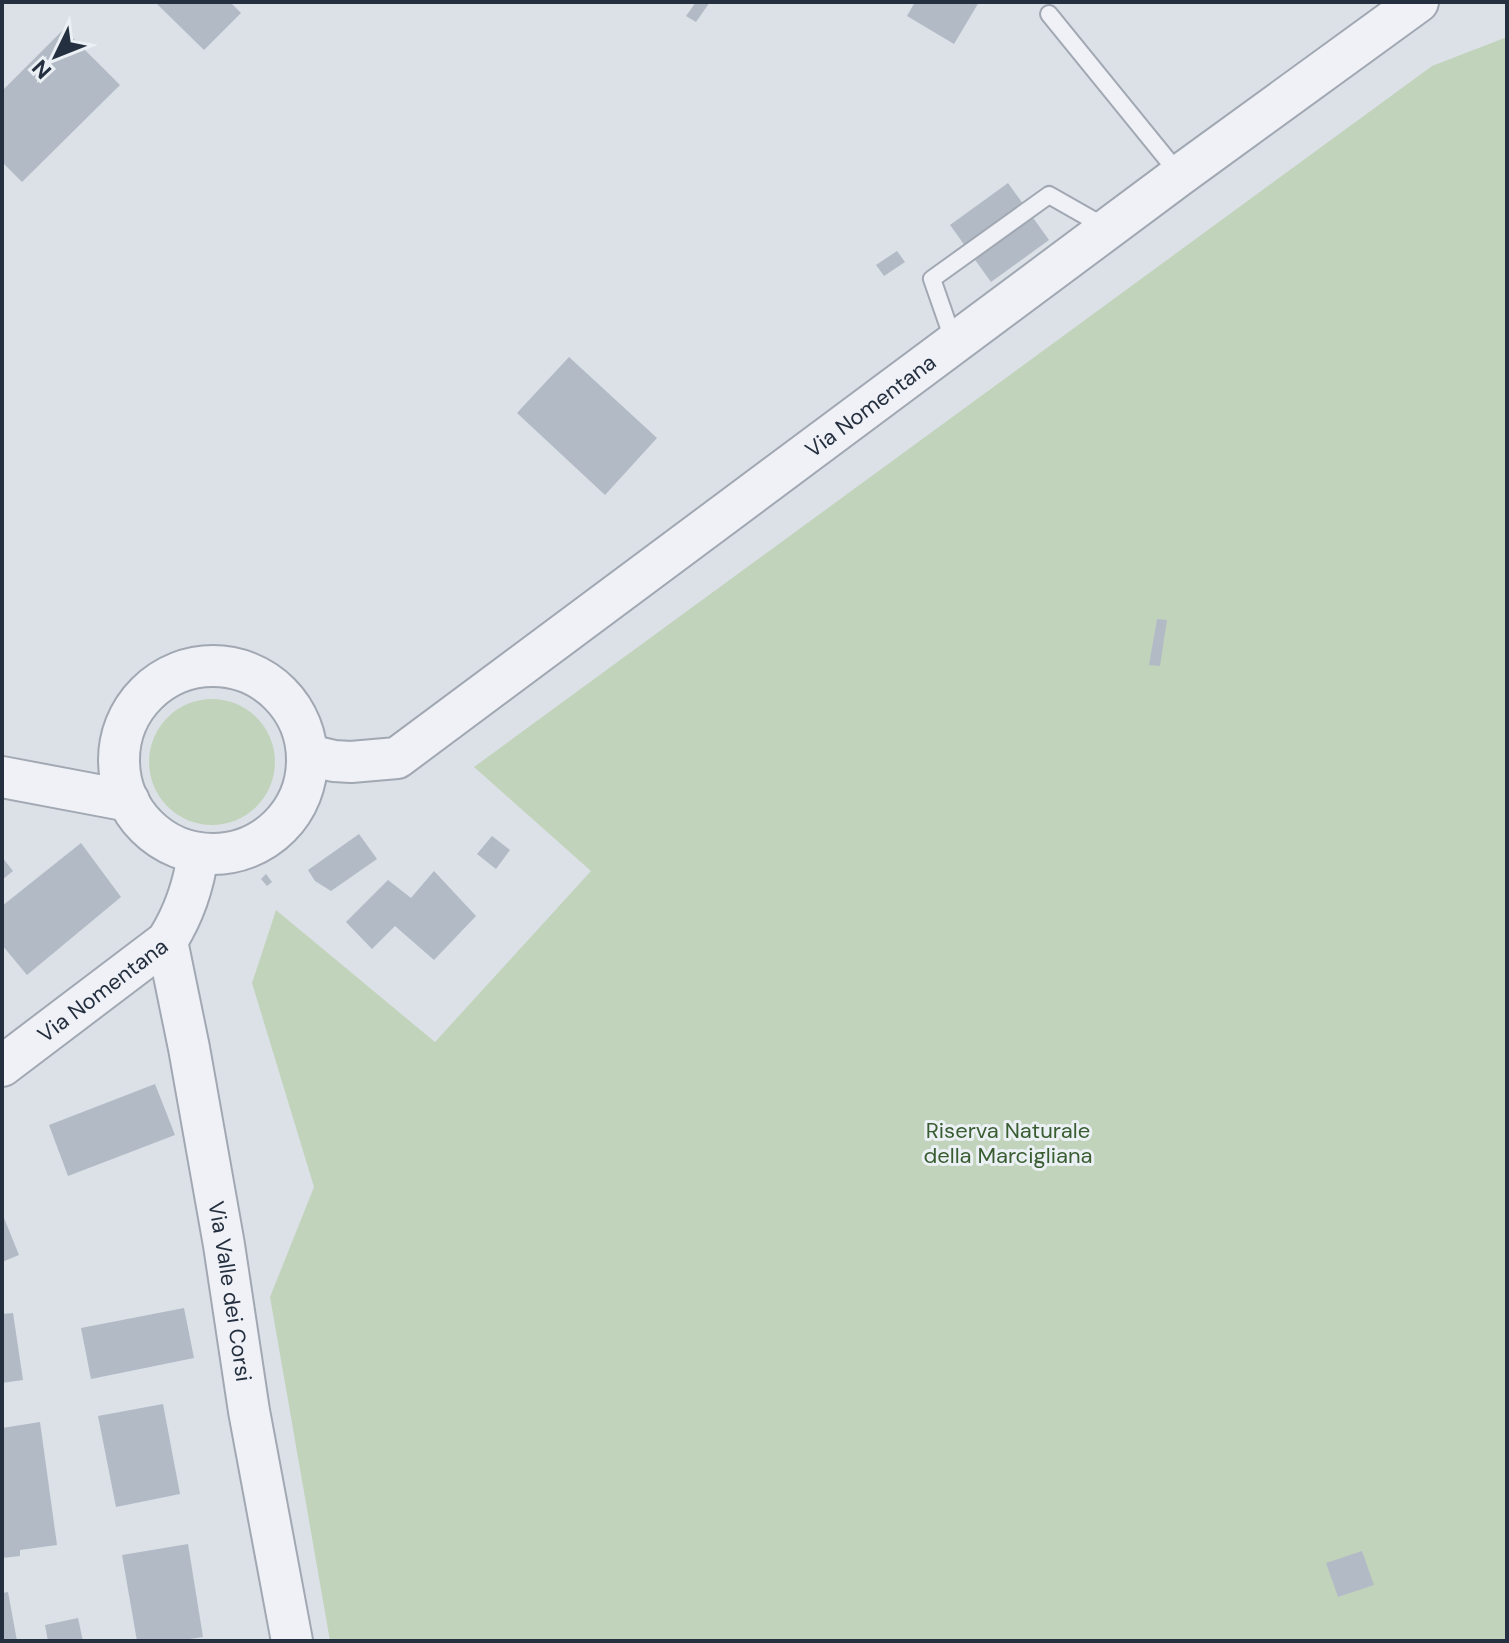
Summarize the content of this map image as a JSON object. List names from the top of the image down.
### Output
{
  "streets": {
    "street": ["Via Nomentana", "Via Valle dei Corsi"]
  },
  "crossings": [
    ["Via Nomentana", "Via Valle dei Corsi"]
  ],
  "parks": ["Riserva Naturale della Marcigliana"],
  "north": "bottom left"
}
